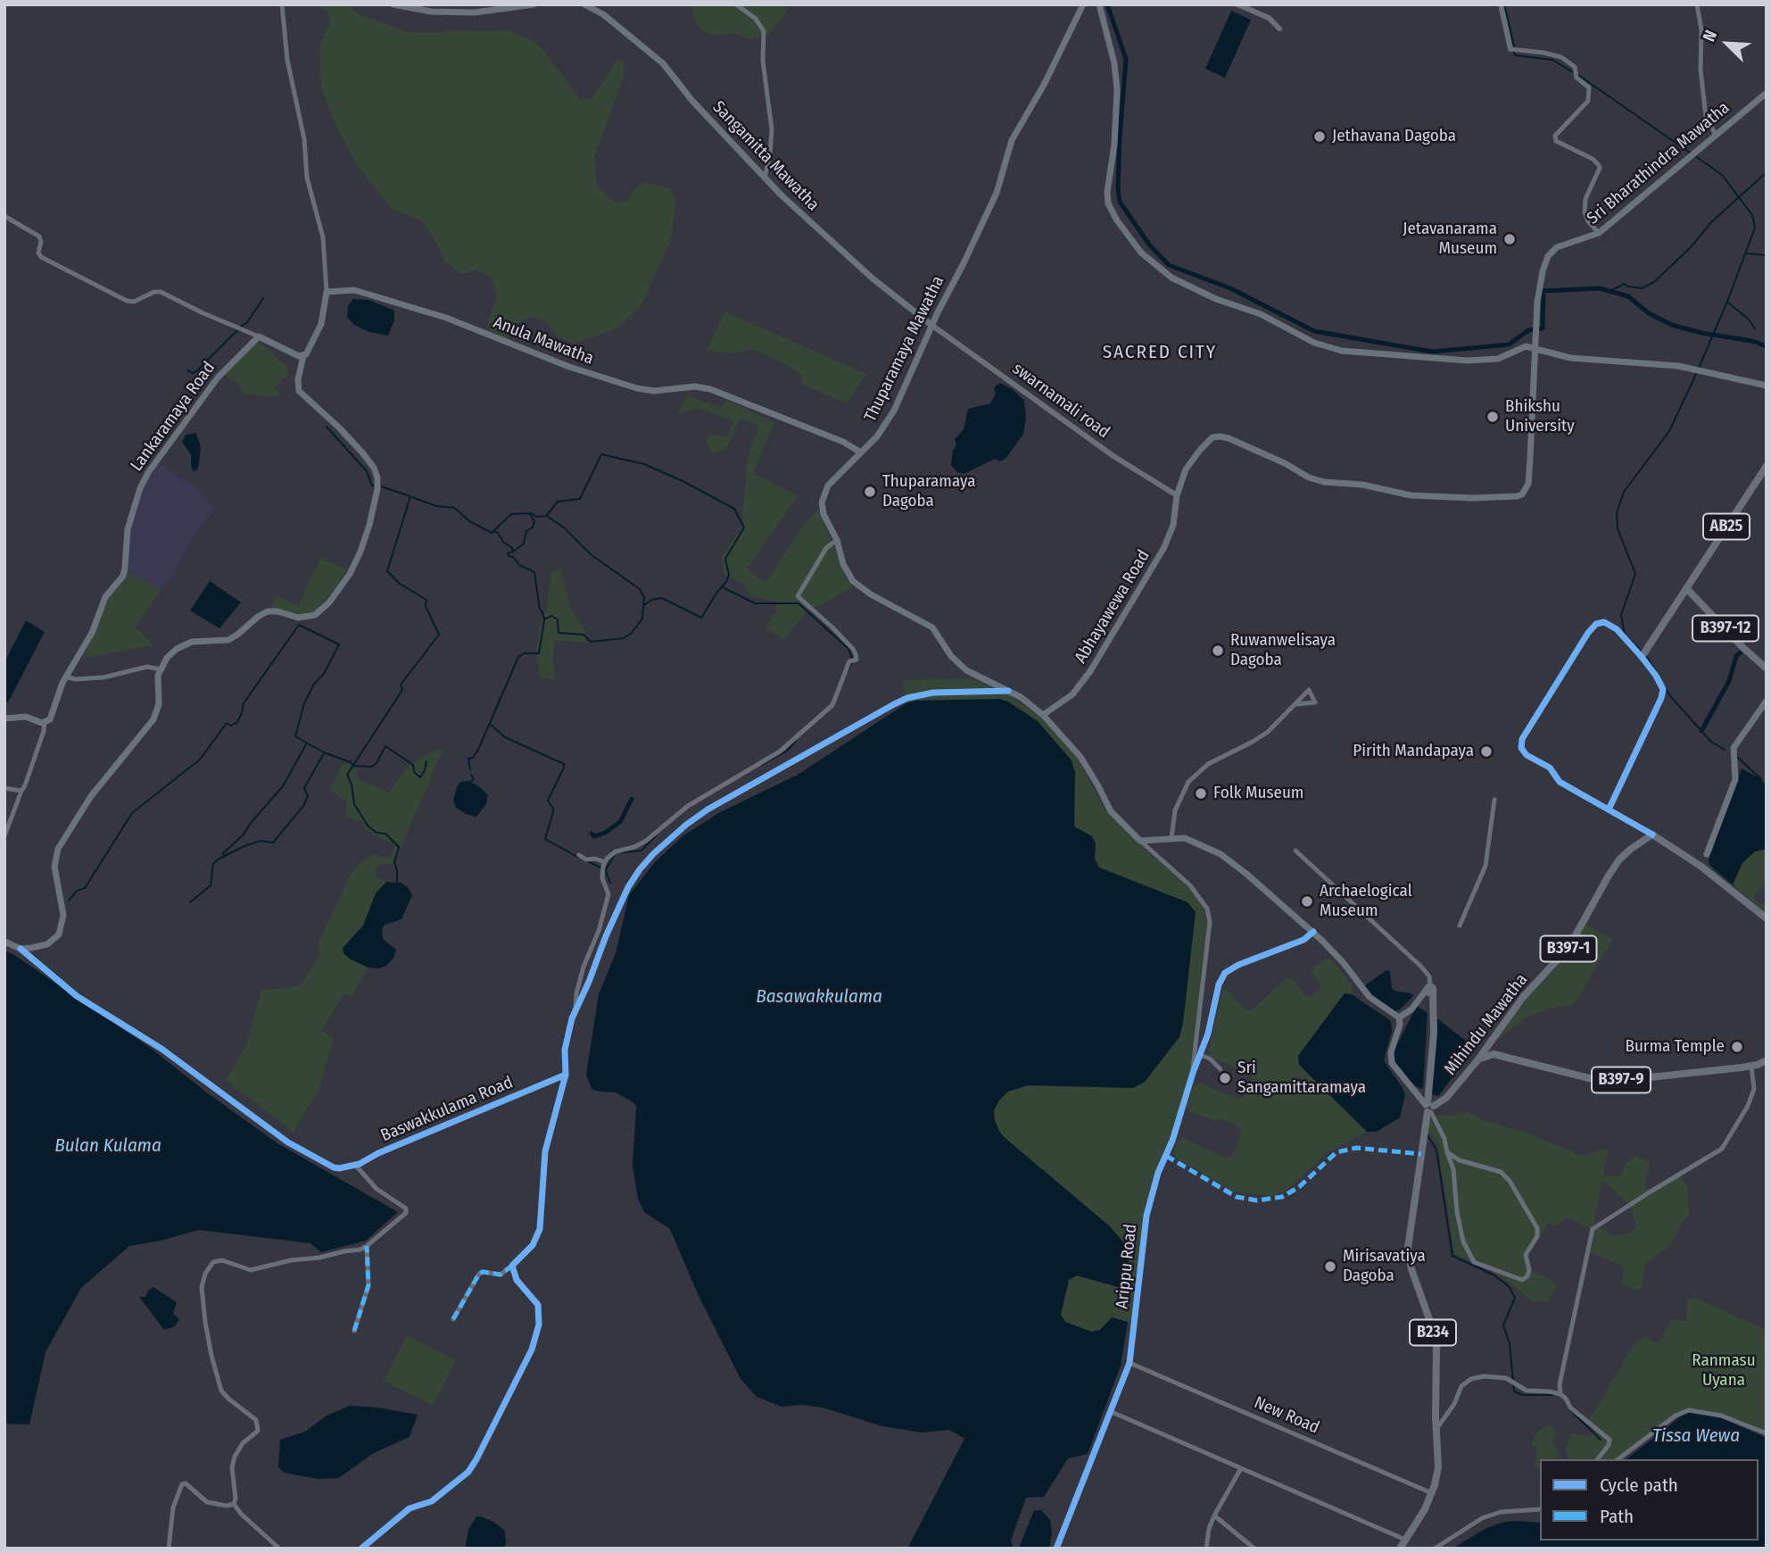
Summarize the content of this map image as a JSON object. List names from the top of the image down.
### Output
{
  "streets": {
    "main road": [
      "Sangamitta Mawatha",
      "Sri Bharathindra Mawatha",
      "Anula Mawatha",
      "Thuparamaya Mawatha",
      "Lankaramaya Road",
      "AB25",
      "Abhayawewa Road",
      "B397-12",
      "B397-1",
      "Mihindu Mawatha",
      "B397-9",
      "B234"
    ],
    "street": [
      "swarnamali road",
      "Baswakkulama Road",
      "Arippu Road",
      "New Road"
    ]
  },
  "crossings": [
    ["Sangamitta Mawatha", "Thuparamaya Mawatha"],
    ["Sangamitta Mawatha", "swarnamali road"],
    ["Sri Bharathindra Mawatha", "Abhayawewa Road"],
    ["Anula Mawatha", "Thuparamaya Mawatha"],
    ["Thuparamaya Mawatha", "swarnamali road"],
    ["Thuparamaya Mawatha", "Abhayawewa Road"],
    ["swarnamali road", "Abhayawewa Road"],
    ["AB25", "B397-12"],
    ["Mihindu Mawatha", "B397-9"],
    ["Mihindu Mawatha", "B234"],
    ["Arippu Road", "New Road"],
    ["B234", "New Road"]
  ],
  "districts": ["SACRED CITY"],
  "water": ["Basawakkulama", "Bulan Kulama", "Tissa Wewa"],
  "parks": ["Ranmasu Uyana"],
  "places": [
    "Jethavana Dagoba",
    "Jetavanarama Museum",
    "Bhikshu University",
    "Thuparamaya Dagoba",
    "Ruwanwelisaya Dagoba",
    "Pirith Mandapaya",
    "Folk Museum",
    "Archaelogical Museum",
    "Burma Temple",
    "Sri Sangamittaramaya",
    "Mirisavatiya Dagoba"
  ],
  "legend": ["Cycle path", "Path"],
  "north": "top left"
}
